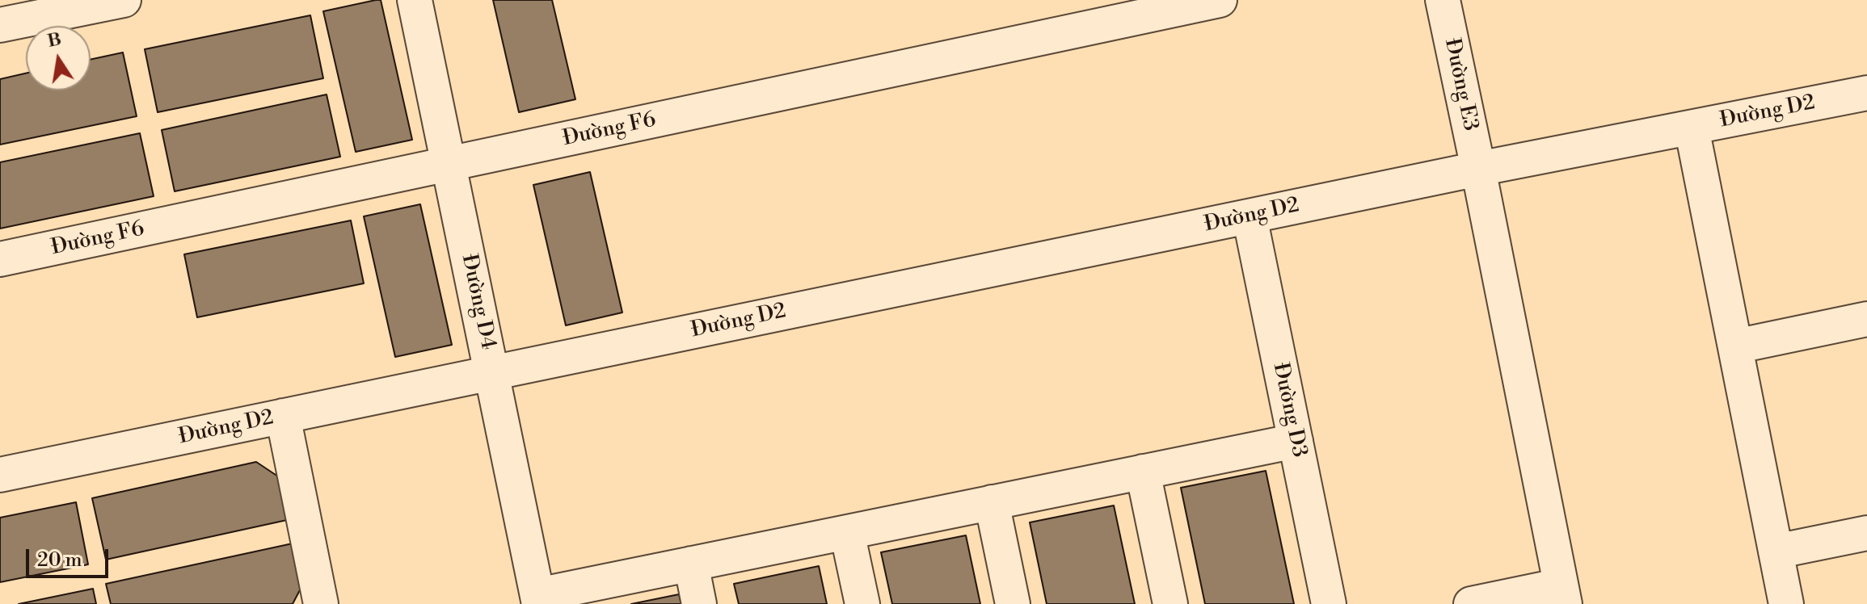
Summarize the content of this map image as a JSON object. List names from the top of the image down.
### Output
{
  "streets": {
    "street": [
      "Đường E3",
      "Đường D2",
      "Đường F6",
      "Đường D4",
      "Đường D3"
    ]
  },
  "crossings": [
    ["Đường E3", "Đường D2"],
    ["Đường D2", "Đường D4"],
    ["Đường D2", "Đường D3"],
    ["Đường F6", "Đường D4"]
  ],
  "scale_bar": "20 m",
  "north": "top"
}
